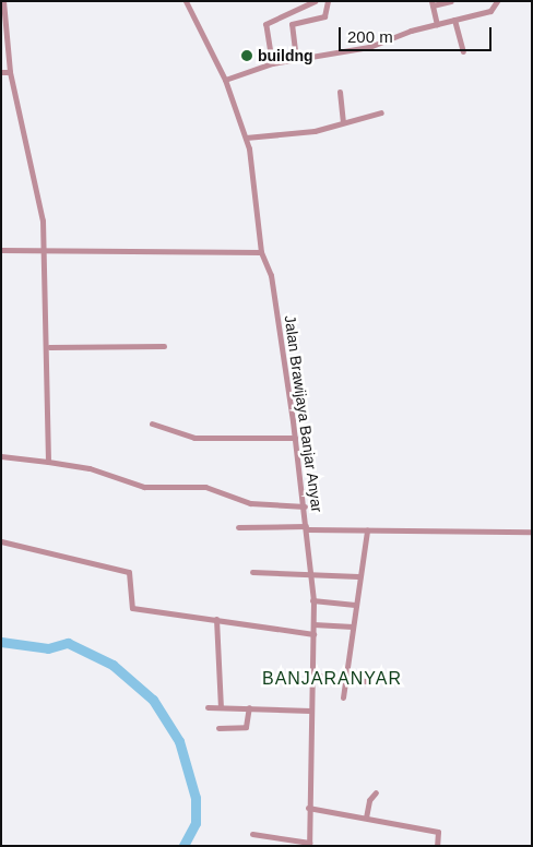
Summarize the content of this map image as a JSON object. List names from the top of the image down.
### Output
{
  "streets": {
    "street": ["Jalan Brawijaya Banjar Anyar"]
  },
  "districts": ["BANJARANYAR"],
  "places": ["buildng"],
  "scale_bar": "200 m"
}
